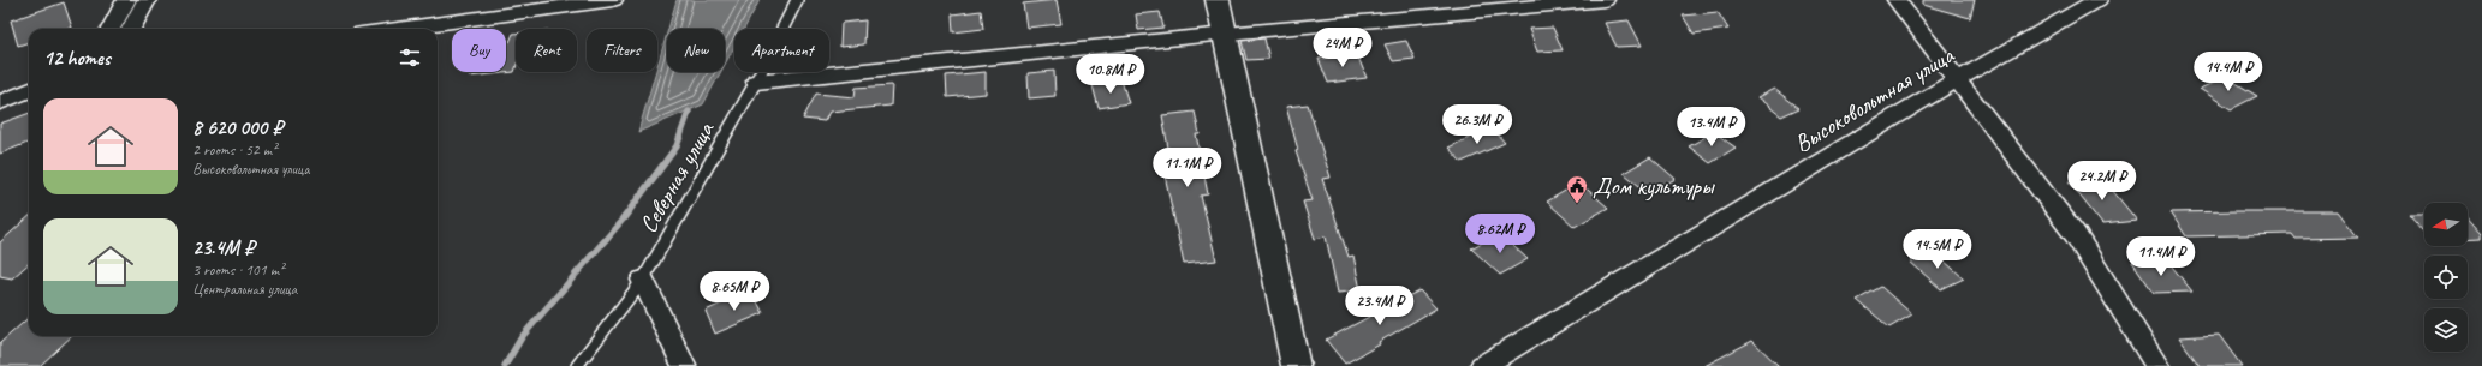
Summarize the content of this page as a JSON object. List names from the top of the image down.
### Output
{
  "streets": {
    "street": ["Высоковольтная улица"],
    "lane": ["Северная улица"]
  },
  "places": {
    "public building": ["Дом культуры"]
  },
  "north": "left",
  "page": {
    "price": [
      "24M ₽",
      "14.4M ₽",
      "10.8M ₽",
      "26.3M ₽",
      "13.4M ₽",
      "11.1M ₽",
      "24.2M ₽",
      "8.62M ₽",
      "14.5M ₽",
      "11.4M ₽",
      "8.65M ₽",
      "23.4M ₽"
    ],
    "chip": [
      "Buy",
      "Rent",
      "Filters",
      "New",
      "Apartment"
    ],
    "heading": "12 homes",
    "list": [
      {
        "name": "8 620 000 ₽",
        "note": "2 rooms · 52 m² · Высоковольтная улица"
      },
      {
        "name": "23.4M ₽",
        "note": "3 rooms · 101 m² · Центральная улица"
      }
    ]
  }
}
